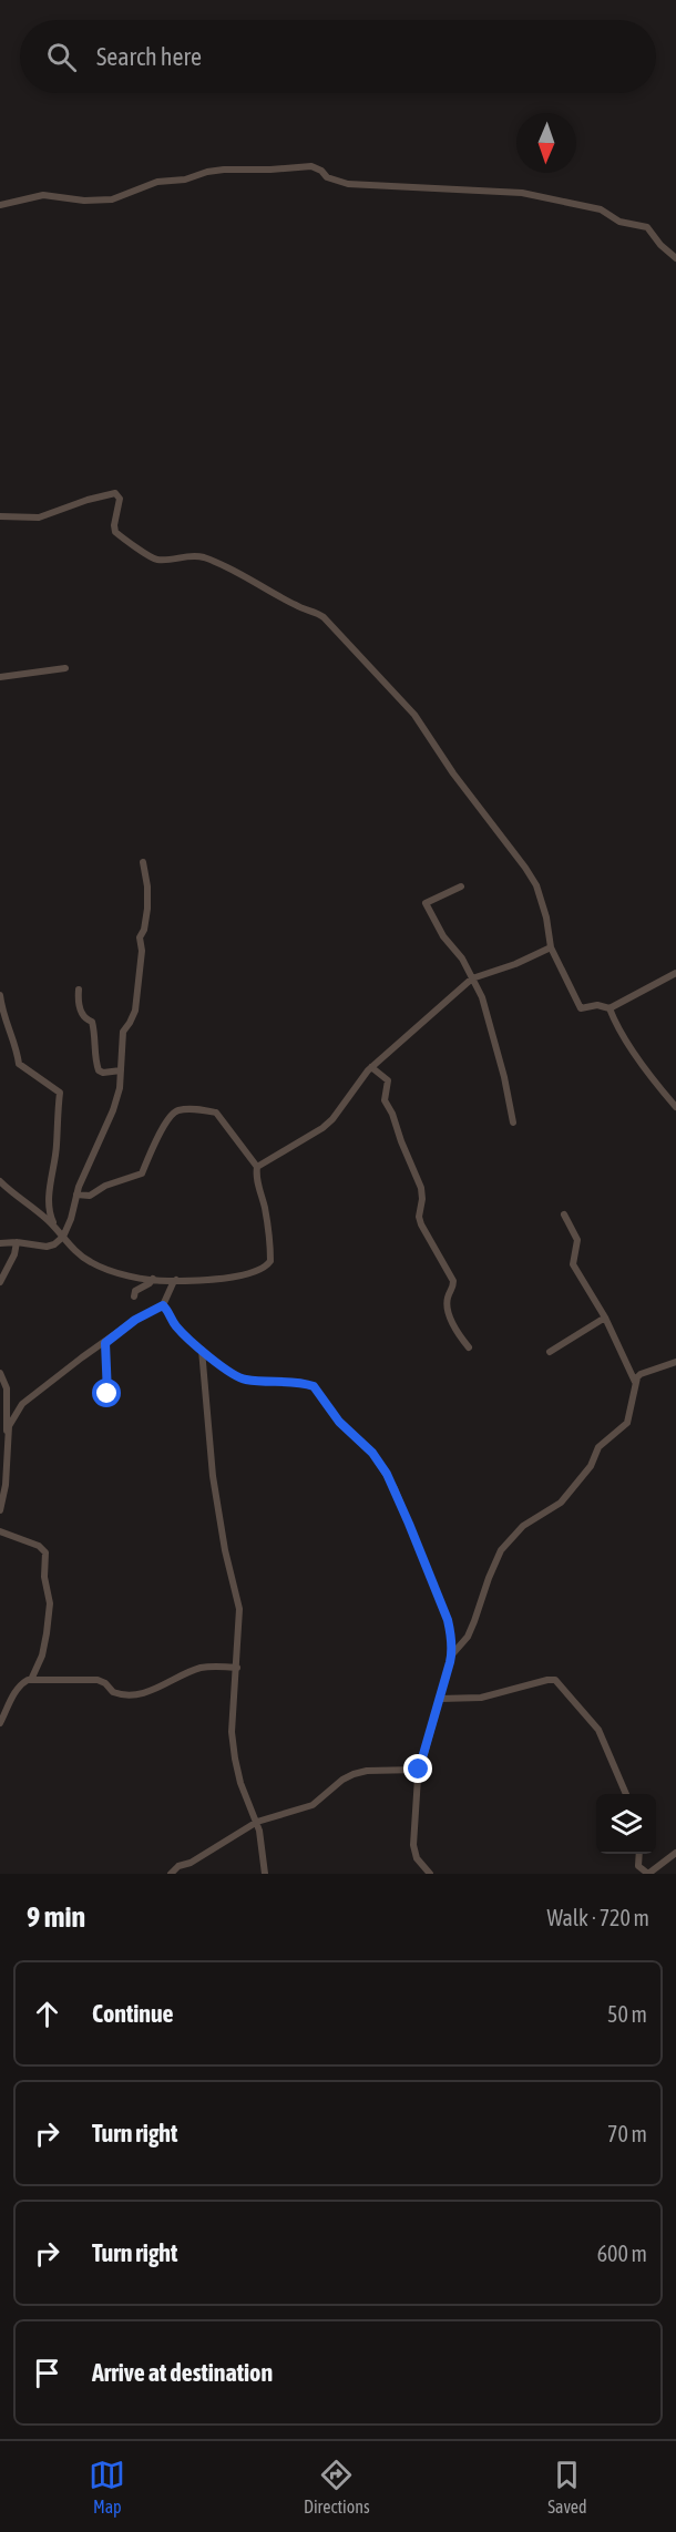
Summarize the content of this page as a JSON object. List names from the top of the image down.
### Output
{
  "north": "bottom",
  "page": {
    "search": "Search here",
    "heading": ["9 min", "Walk · 720 m"],
    "list": [
      ["Continue", "50 m"],
      ["Turn right", "70 m"],
      ["Turn right", "600 m"],
      "Arrive at destination"
    ],
    "nav": ["Map", "Directions", "Saved"]
  }
}
